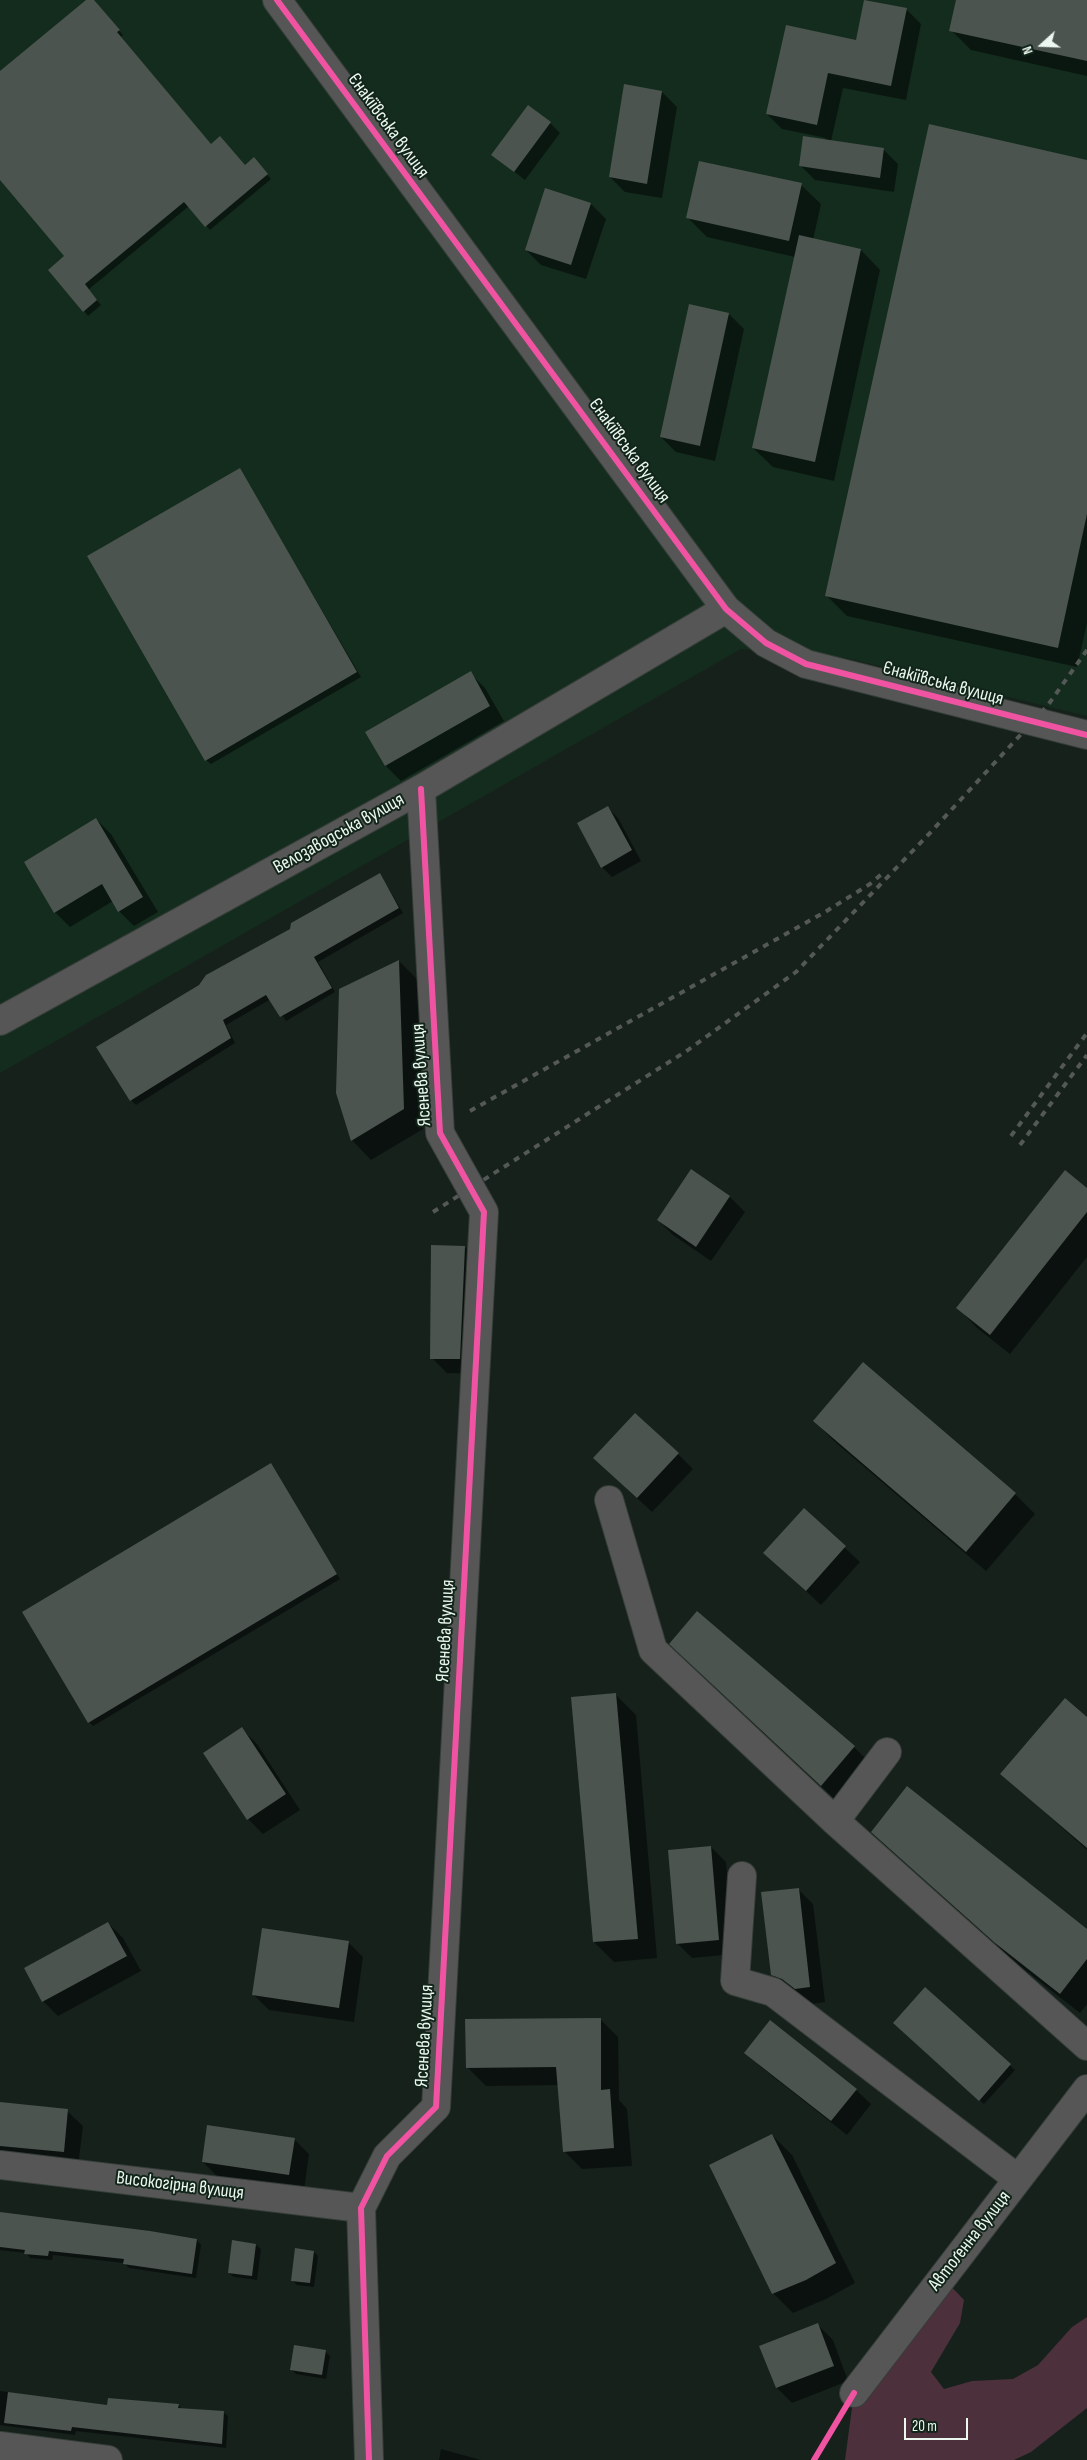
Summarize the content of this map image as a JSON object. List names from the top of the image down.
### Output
{
  "streets": {
    "street": [
      "Єнакіївська вулиця",
      "Велозаводська вулиця",
      "Ясенева вулиця",
      "Високогірна вулиця",
      "Автоґенна вулиця"
    ]
  },
  "crossings": [
    ["Єнакіївська вулиця", "Велозаводська вулиця"],
    ["Велозаводська вулиця", "Ясенева вулиця"],
    ["Ясенева вулиця", "Високогірна вулиця"]
  ],
  "scale_bar": "20 m",
  "north": "left"
}
